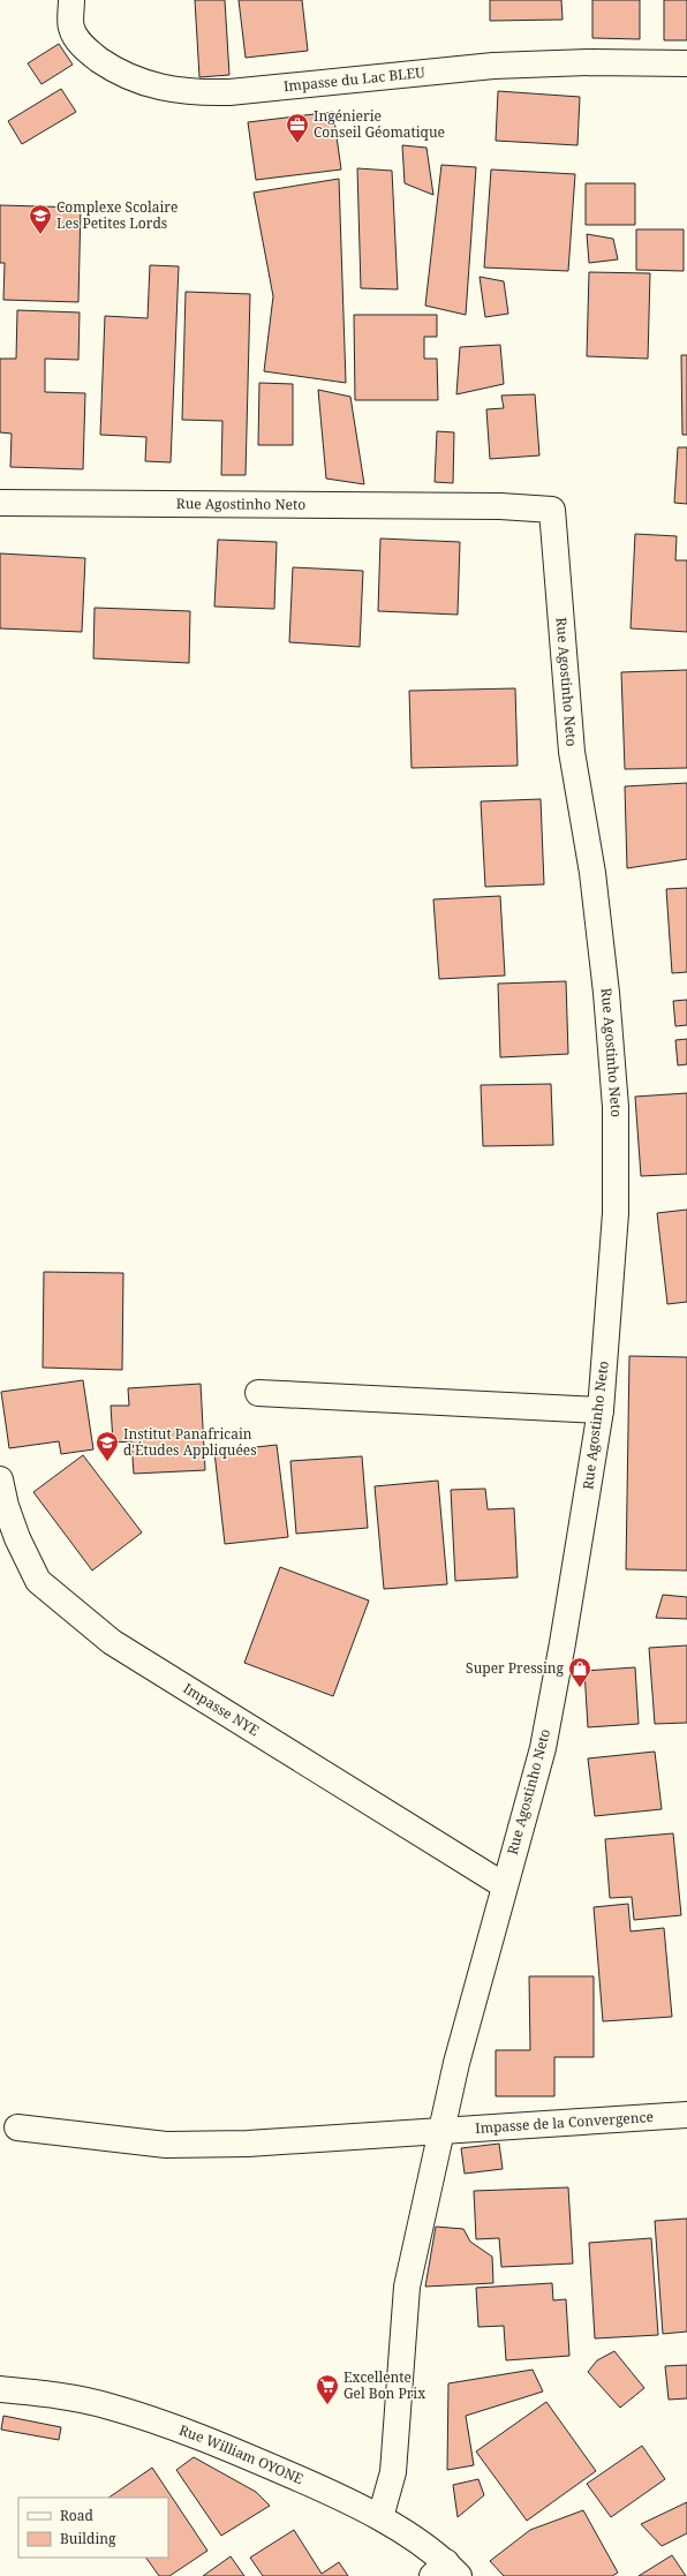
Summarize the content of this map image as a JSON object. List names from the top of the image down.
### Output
{
  "streets": {
    "street": [
      "Impasse du Lac BLEU",
      "Rue Agostinho Neto",
      "Impasse NYE",
      "Impasse de la Convergence",
      "Rue William OYONE"
    ]
  },
  "crossings": [
    ["Rue Agostinho Neto", "Impasse NYE"],
    ["Rue Agostinho Neto", "Impasse de la Convergence"],
    ["Rue Agostinho Neto", "Rue William OYONE"]
  ],
  "places": {
    "office": ["Ingénierie Conseil Géomatique"],
    "school or university": ["Complexe Scolaire Les Petites Lords", "Institut Panafricain d'Études Appliquées"],
    "shop": ["Super Pressing"],
    "supermarket": ["Excellente Gel Bon Prix"]
  },
  "legend": ["Road", "Building"]
}
